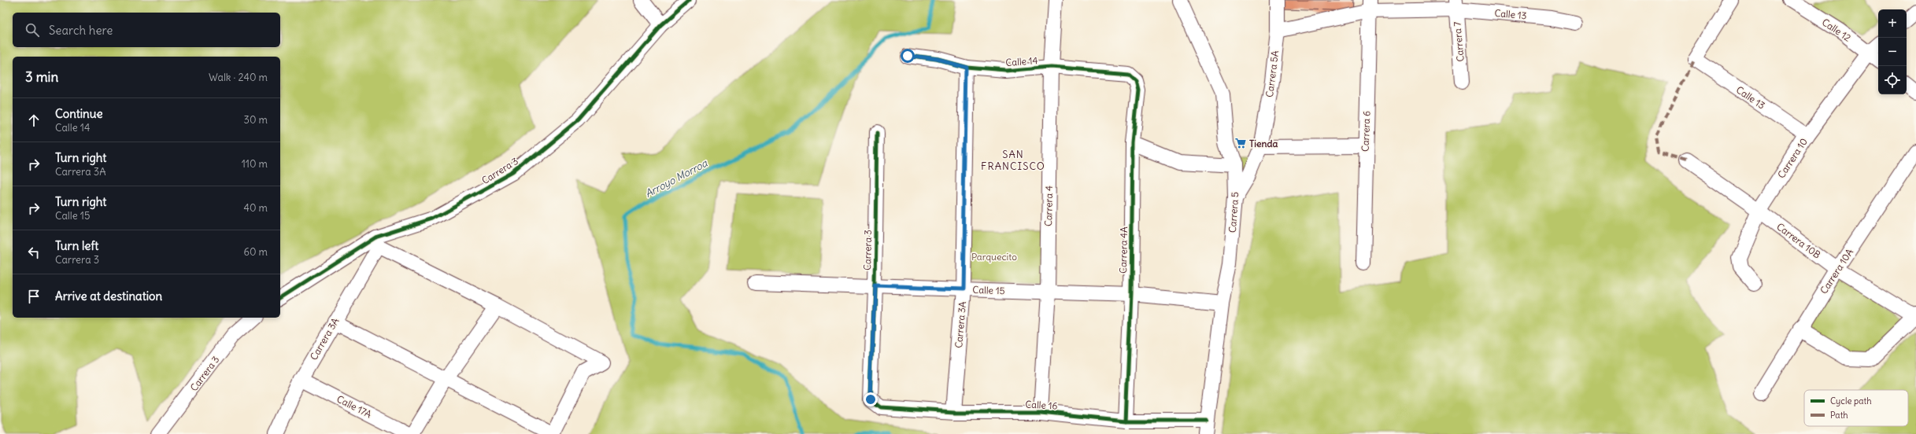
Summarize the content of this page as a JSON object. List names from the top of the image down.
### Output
{
  "streets": {
    "street": [
      "Calle 13",
      "Calle 12",
      "Carrera 7",
      "Calle 14",
      "Carrera 5A",
      "Carrera 6",
      "Carrera 10",
      "Carrera 3",
      "Carrera 4",
      "Carrera 5",
      "Carrera 10B",
      "Carrera 4A",
      "Carrera 10A",
      "Calle 15",
      "Carrera 3A",
      "Calle 16",
      "Calle 17A"
    ]
  },
  "crossings": [
    ["Calle 13", "Carrera 7"],
    ["Calle 13", "Carrera 5A"],
    ["Calle 13", "Carrera 6"],
    ["Calle 13", "Carrera 10"],
    ["Calle 12", "Carrera 10"],
    ["Calle 14", "Carrera 4"],
    ["Calle 14", "Carrera 4A"],
    ["Calle 14", "Carrera 3A"],
    ["Carrera 5A", "Carrera 5"],
    ["Carrera 10", "Carrera 10B"],
    ["Carrera 3", "Calle 15"],
    ["Carrera 3", "Carrera 3A"],
    ["Carrera 3", "Calle 16"],
    ["Carrera 4", "Calle 15"],
    ["Carrera 4", "Calle 16"],
    ["Carrera 5", "Calle 15"],
    ["Carrera 5", "Calle 16"],
    ["Carrera 10B", "Carrera 10A"],
    ["Carrera 4A", "Calle 15"],
    ["Carrera 4A", "Calle 16"],
    ["Calle 15", "Carrera 3A"],
    ["Carrera 3A", "Calle 16"],
    ["Carrera 3A", "Calle 17A"]
  ],
  "districts": ["SAN FRANCISCO"],
  "water": ["Arroyo Morroa"],
  "parks": ["Parquecito"],
  "places": {
    "supermarket": ["Tienda"]
  },
  "legend": ["Cycle path", "Path"],
  "page": {
    "map_buttons": ["+", "−"],
    "search": "Search here",
    "heading": ["3 min", "Walk · 240 m"],
    "list": [
      ["Continue", "Calle 14", "30 m"],
      ["Turn right", "Carrera 3A", "110 m"],
      ["Turn right", "Calle 15", "40 m"],
      ["Turn left", "Carrera 3", "60 m"],
      "Arrive at destination"
    ]
  }
}
